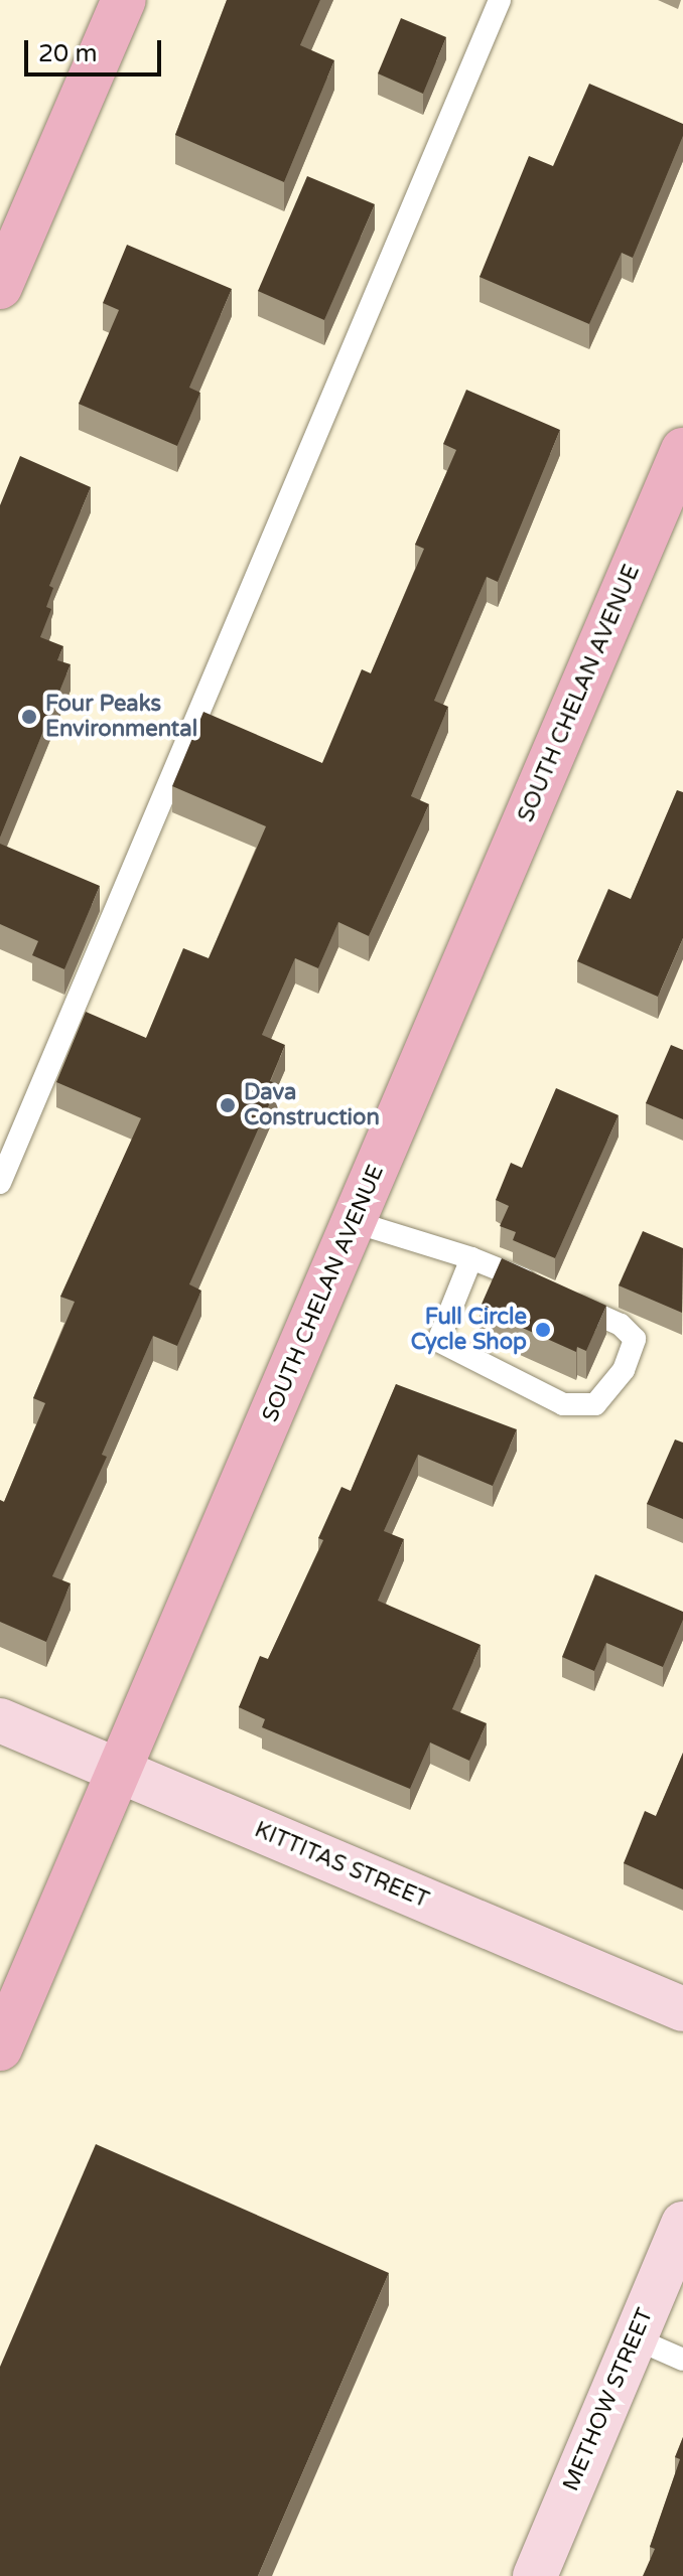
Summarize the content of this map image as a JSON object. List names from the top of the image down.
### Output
{
  "streets": {
    "main road": ["SOUTH CHELAN AVENUE"],
    "street": ["KITTITAS STREET", "METHOW STREET"]
  },
  "crossings": [
    ["SOUTH CHELAN AVENUE", "KITTITAS STREET"]
  ],
  "places": ["Four Peaks Environmental", "Dava Construction", "Full Circle Cycle Shop"],
  "scale_bar": "20 m"
}
